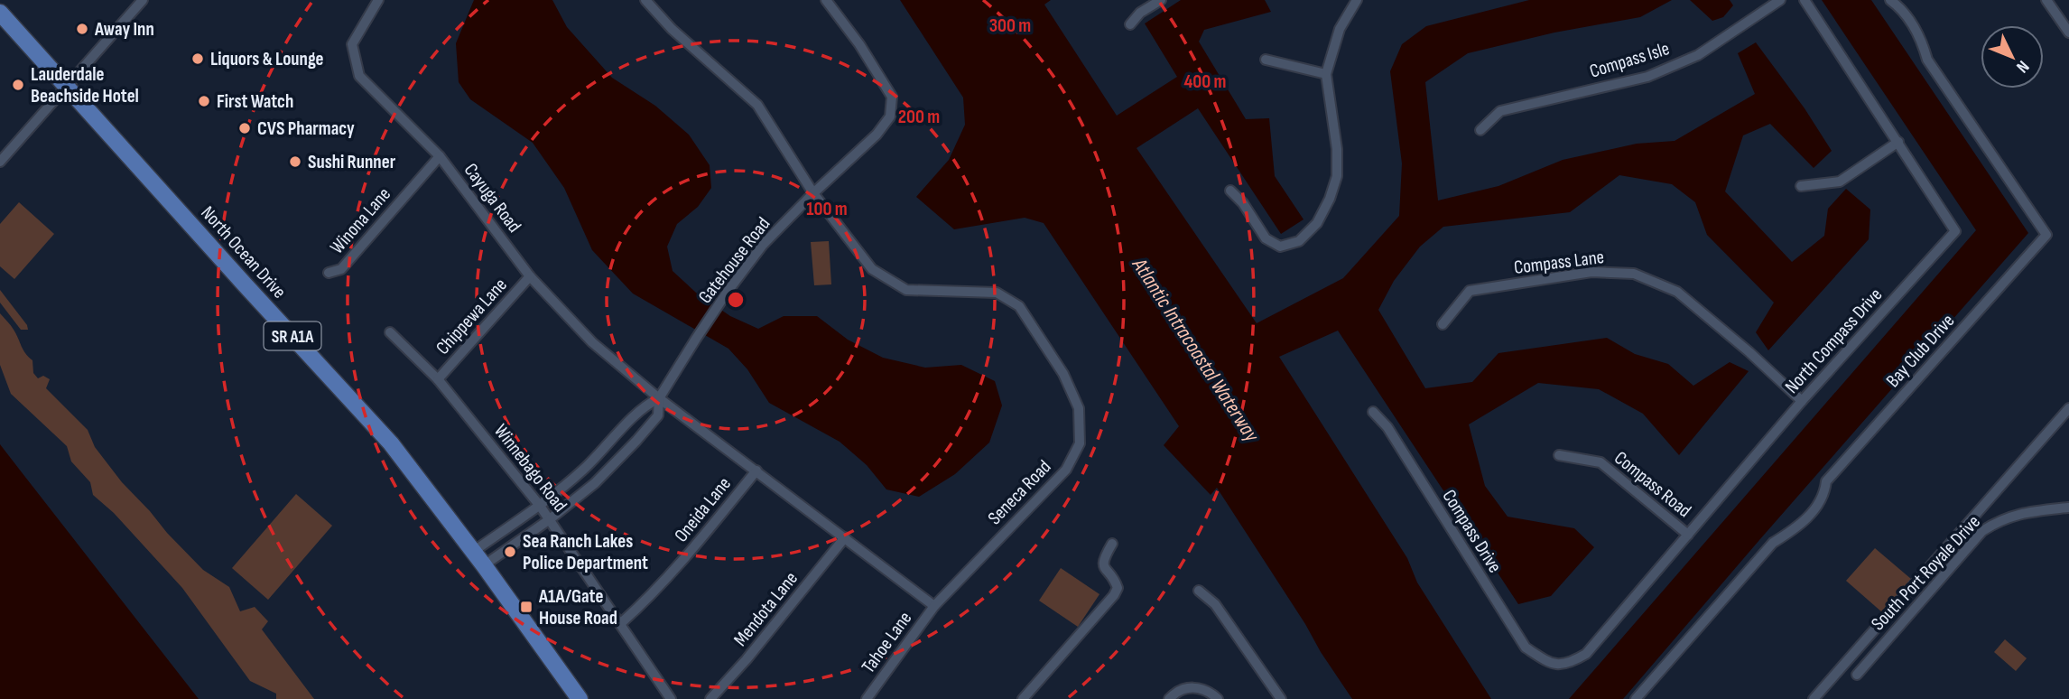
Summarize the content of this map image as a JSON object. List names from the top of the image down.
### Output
{
  "streets": {
    "main road": ["North Ocean Drive", "SR A1A"],
    "street": [
      "Compass Isle",
      "Cayuga Road",
      "Winona Lane",
      "Gatehouse Road",
      "Compass Lane",
      "Chippewa Lane",
      "North Compass Drive",
      "Bay Club Drive",
      "Winnebago Road",
      "Compass Road",
      "Seneca Road",
      "Oneida Lane",
      "Compass Drive",
      "South Port Royale Drive",
      "Mendota Lane",
      "Tahoe Lane"
    ]
  },
  "crossings": [
    ["Cayuga Road", "Winona Lane"],
    ["Cayuga Road", "Gatehouse Road"],
    ["Cayuga Road", "Chippewa Lane"],
    ["North Ocean Drive", "Gatehouse Road"],
    ["North Ocean Drive", "SR A1A"],
    ["Gatehouse Road", "SR A1A"],
    ["Gatehouse Road", "Winnebago Road"],
    ["Gatehouse Road", "Seneca Road"],
    ["Compass Lane", "North Compass Drive"],
    ["Chippewa Lane", "Winnebago Road"],
    ["North Compass Drive", "Compass Road"],
    ["North Compass Drive", "Compass Drive"],
    ["Winnebago Road", "Oneida Lane"],
    ["Seneca Road", "Tahoe Lane"]
  ],
  "water": ["Atlantic Intracoastal Waterway"],
  "places": {
    "other": [
      "Away Inn",
      "Liquors & Lounge",
      "Lauderdale Beachside Hotel",
      "First Watch",
      "CVS Pharmacy",
      "Sushi Runner",
      "Sea Ranch Lakes Police Department"
    ],
    "transit": ["A1A/Gate House Road"]
  },
  "north": "bottom right",
  "rings": [
    "300 m",
    "400 m",
    "200 m",
    "100 m"
  ]
}
